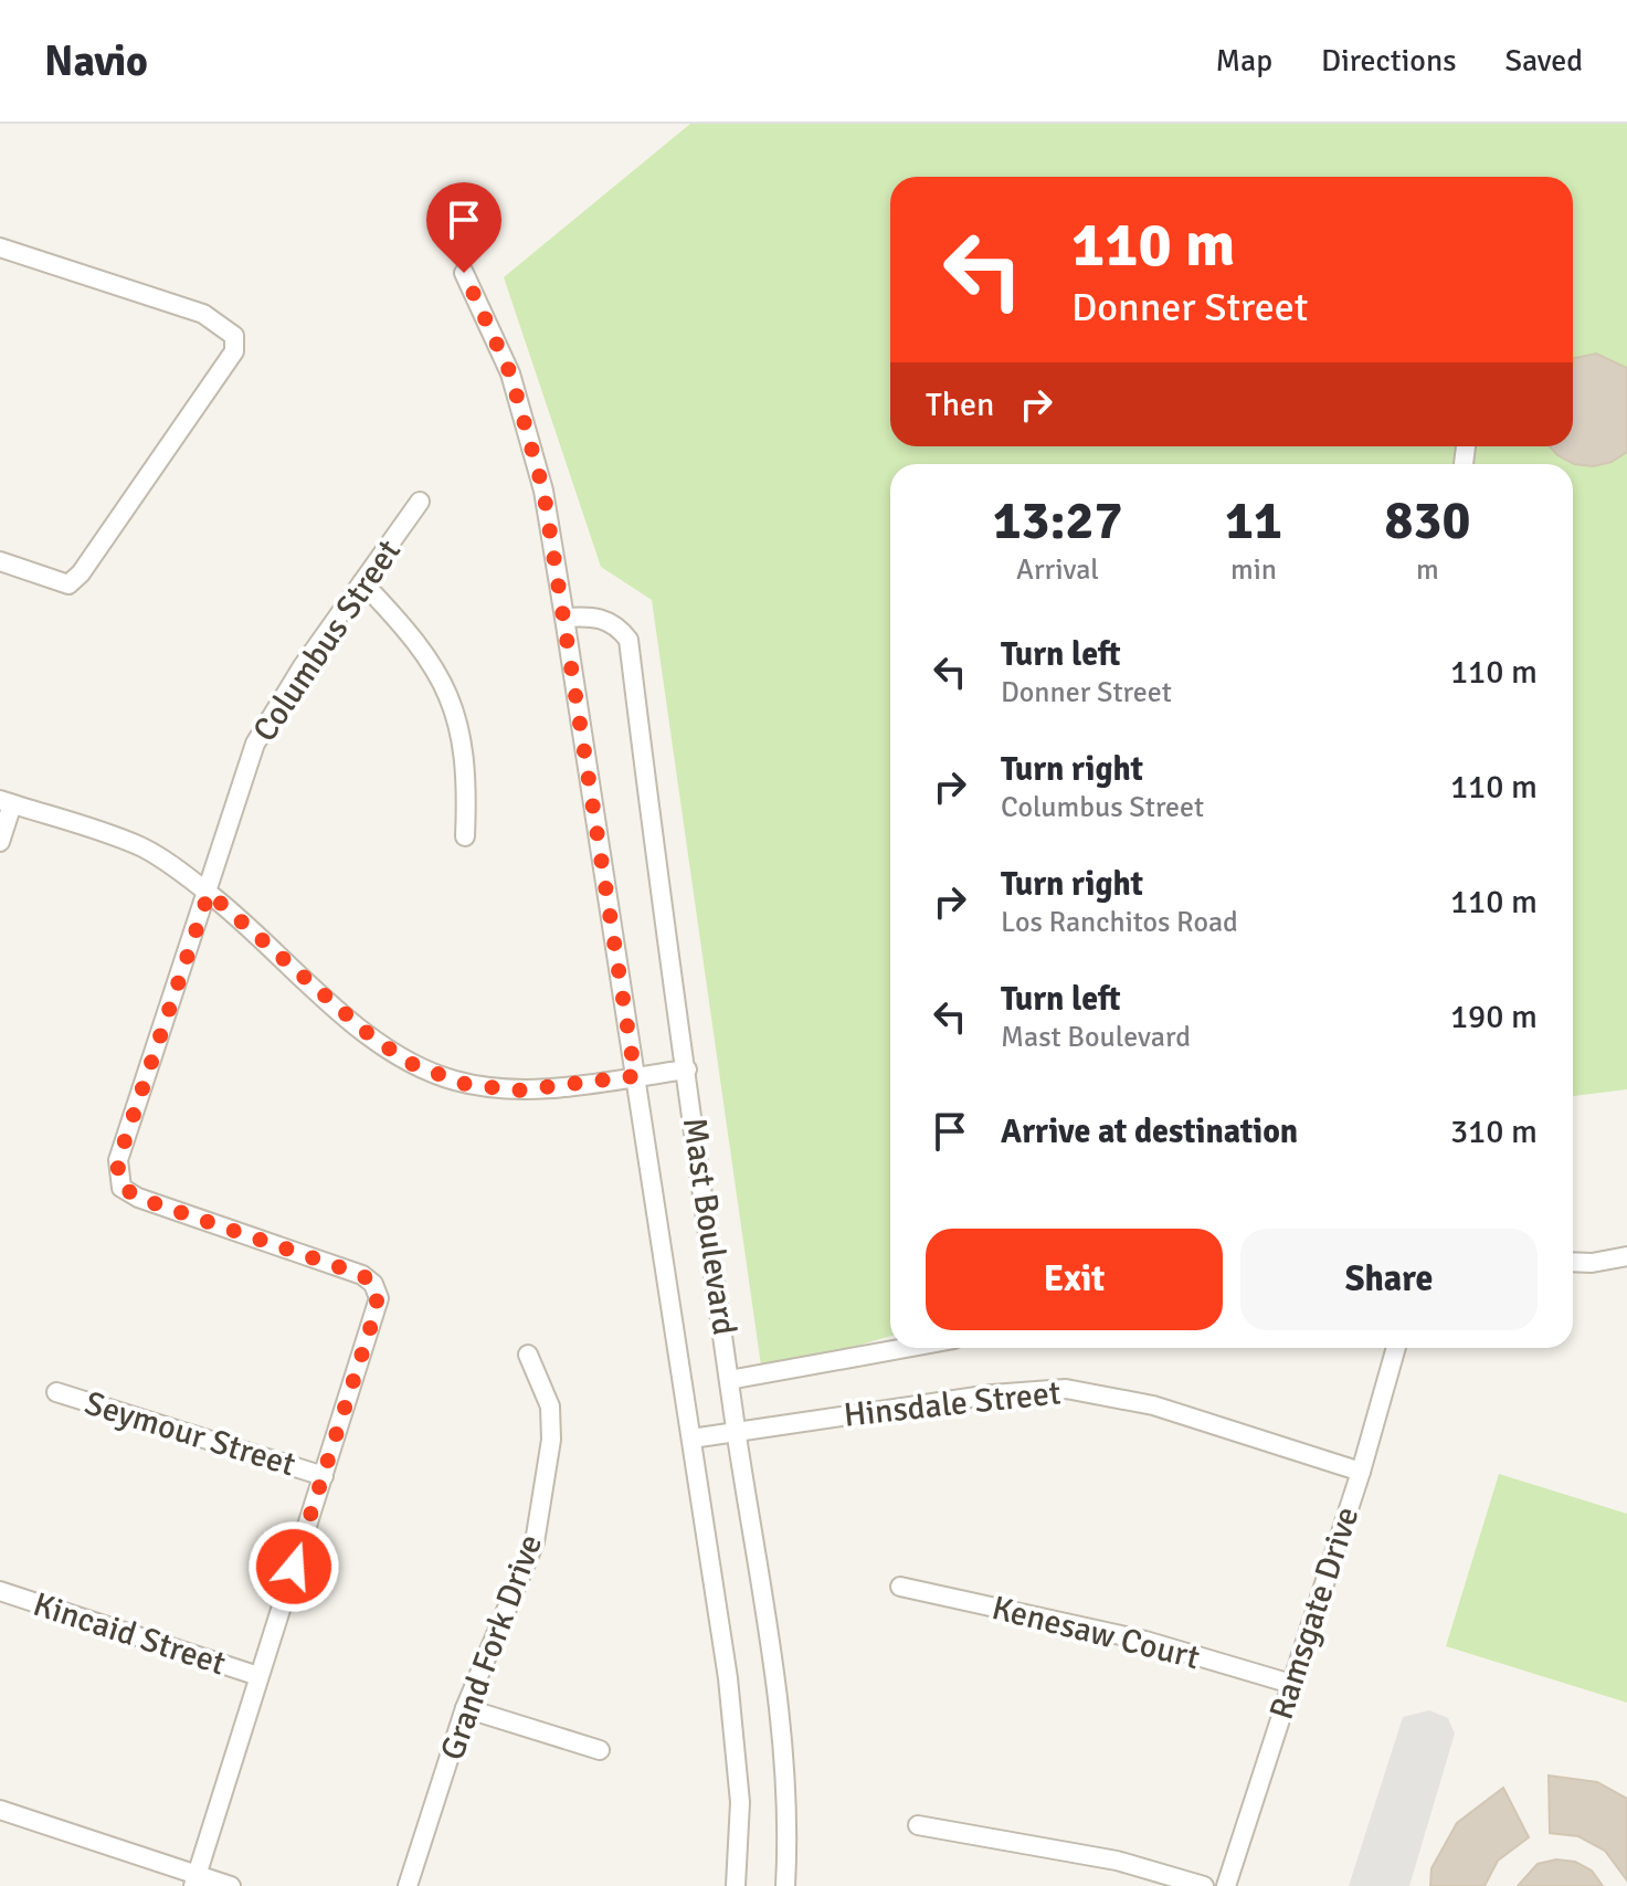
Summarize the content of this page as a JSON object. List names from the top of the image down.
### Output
{
  "streets": {
    "street": [
      "Columbus Street",
      "Mast Boulevard",
      "Hinsdale Street",
      "Seymour Street",
      "Ramsgate Drive",
      "Kenesaw Court",
      "Kincaid Street",
      "Grand Fork Drive"
    ]
  },
  "crossings": [
    ["Columbus Street", "Seymour Street"],
    ["Mast Boulevard", "Hinsdale Street"],
    ["Hinsdale Street", "Ramsgate Drive"],
    ["Ramsgate Drive", "Kenesaw Court"]
  ],
  "page": {
    "header": "Navio",
    "nav": ["Map", "Directions", "Saved"],
    "turn": ["110 m", "Donner Street"],
    "then": "Then",
    "eta": [
      "13:27",
      "Arrival",
      "11",
      "min",
      "830",
      "m"
    ],
    "list": [
      {
        "name": "Turn left",
        "note": "Donner Street",
        "value": "110 m"
      },
      {
        "name": "Turn right",
        "note": "Columbus Street",
        "value": "110 m"
      },
      {
        "name": "Turn right",
        "note": "Los Ranchitos Road",
        "value": "110 m"
      },
      {
        "name": "Turn left",
        "note": "Mast Boulevard",
        "value": "190 m"
      },
      {
        "name": "Arrive at destination",
        "value": "310 m"
      }
    ],
    "buttons": ["Exit", "Share"]
  }
}
